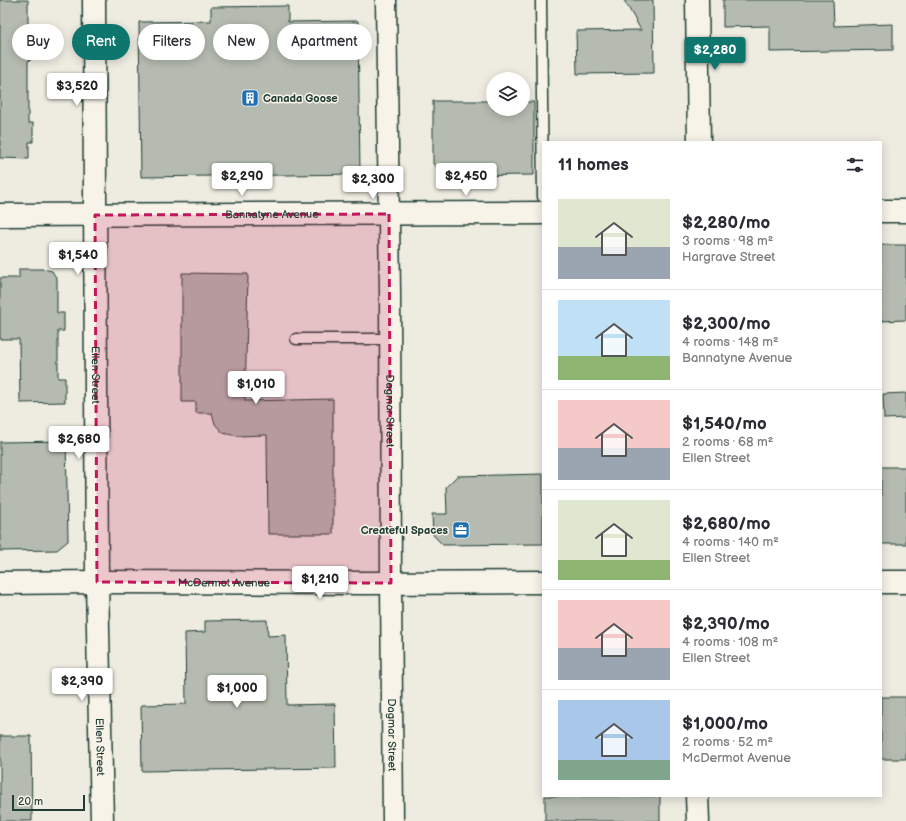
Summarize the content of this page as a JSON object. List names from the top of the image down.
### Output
{
  "streets": {
    "street": [
      "Bannatyne Avenue",
      "Ellen Street",
      "Dagmar Street",
      "McDermot Avenue"
    ]
  },
  "crossings": [
    ["Bannatyne Avenue", "Ellen Street"],
    ["Bannatyne Avenue", "Dagmar Street"],
    ["Ellen Street", "McDermot Avenue"],
    ["Dagmar Street", "McDermot Avenue"]
  ],
  "places": {
    "building": ["Canada Goose"],
    "office": ["Createful Spaces"]
  },
  "scale_bar": "20 m",
  "page": {
    "chip": [
      "Buy",
      "Rent",
      "Filters",
      "New",
      "Apartment"
    ],
    "price": [
      "$2,280",
      "$3,520",
      "$2,290",
      "$2,450",
      "$2,300",
      "$1,540",
      "$1,010",
      "$2,680",
      "$1,210",
      "$2,390",
      "$1,000"
    ],
    "heading": "11 homes",
    "list": [
      {
        "name": "$2,280/mo",
        "note": "3 rooms · 98 m² · Hargrave Street"
      },
      {
        "name": "$2,300/mo",
        "note": "4 rooms · 148 m² · Bannatyne Avenue"
      },
      {
        "name": "$1,540/mo",
        "note": "2 rooms · 68 m² · Ellen Street"
      },
      {
        "name": "$2,680/mo",
        "note": "4 rooms · 140 m² · Ellen Street"
      },
      {
        "name": "$2,390/mo",
        "note": "4 rooms · 108 m² · Ellen Street"
      },
      {
        "name": "$1,000/mo",
        "note": "2 rooms · 52 m² · McDermot Avenue"
      }
    ],
    "scale": "20 m"
  }
}
